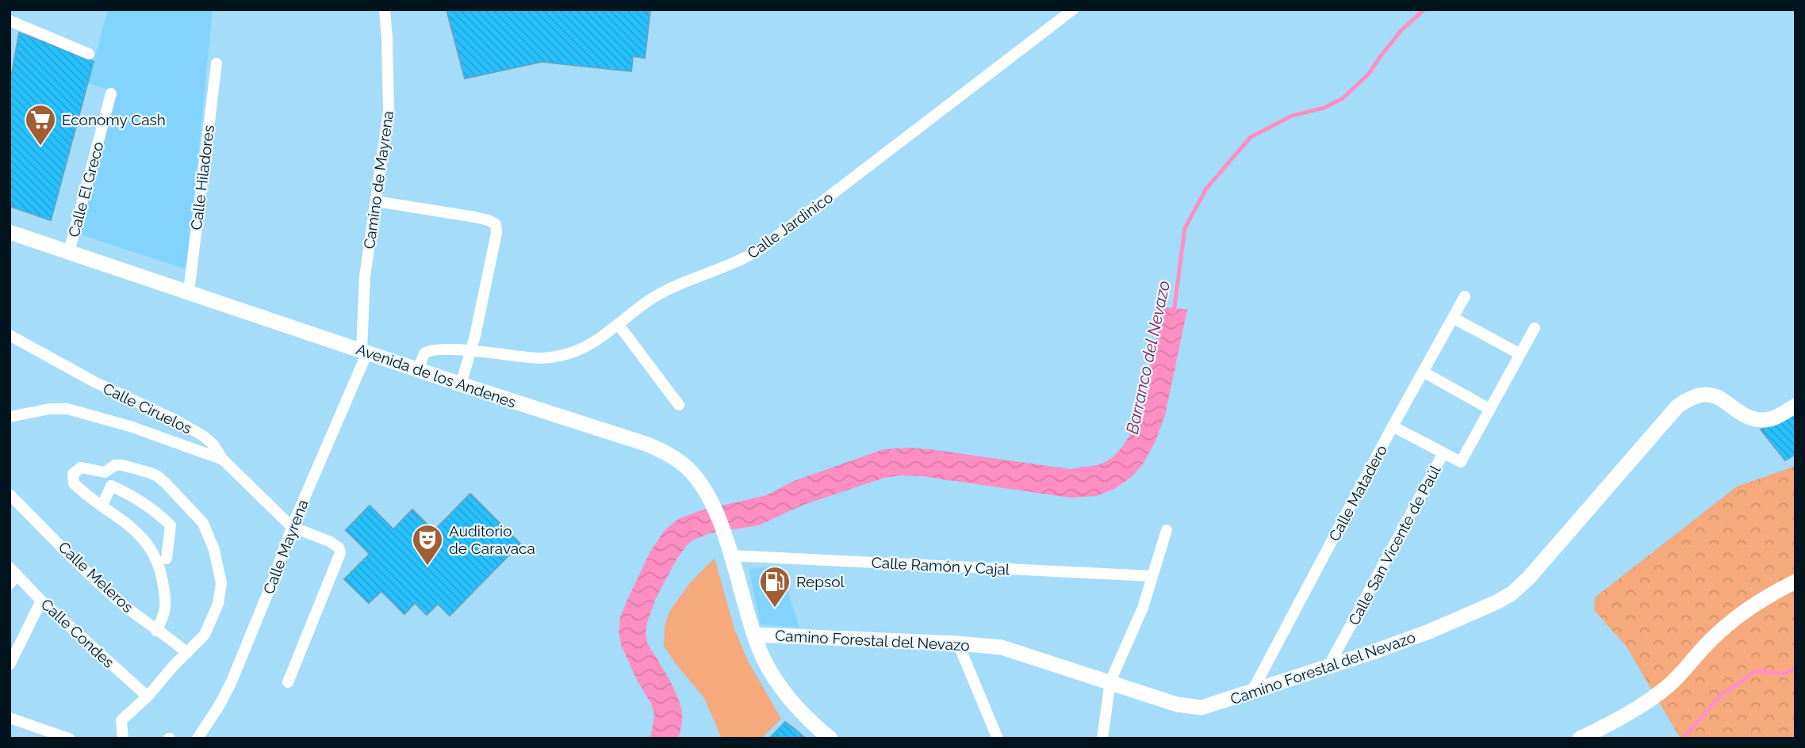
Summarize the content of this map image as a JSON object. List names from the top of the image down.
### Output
{
  "streets": {
    "main road": ["Avenida de los Andenes", "Camino Forestal del Nevazo"],
    "street": [
      "Calle Hiladores",
      "Camino de Mayrena",
      "Calle El Greco",
      "Calle Jardinico",
      "Calle Ciruelos",
      "Calle Matadero",
      "Calle San Vicente de Paúl",
      "Calle Mayrena",
      "Calle Ramón y Cajal",
      "Calle Meleros",
      "Calle Condes"
    ]
  },
  "crossings": [
    ["Calle Hiladores", "Avenida de los Andenes"],
    ["Camino de Mayrena", "Avenida de los Andenes"],
    ["Camino de Mayrena", "Calle Mayrena"],
    ["Calle El Greco", "Avenida de los Andenes"],
    ["Calle Jardinico", "Avenida de los Andenes"],
    ["Avenida de los Andenes", "Calle Mayrena"],
    ["Avenida de los Andenes", "Calle Ramón y Cajal"],
    ["Avenida de los Andenes", "Camino Forestal del Nevazo"],
    ["Calle Ciruelos", "Calle Mayrena"],
    ["Calle Matadero", "Camino Forestal del Nevazo"],
    ["Calle San Vicente de Paúl", "Camino Forestal del Nevazo"]
  ],
  "water": ["Barranco del Nevazo"],
  "places": {
    "supermarket": ["Economy Cash"],
    "theatre": ["Auditorio de Caravaca"],
    "fuel station": ["Repsol"]
  }
}
